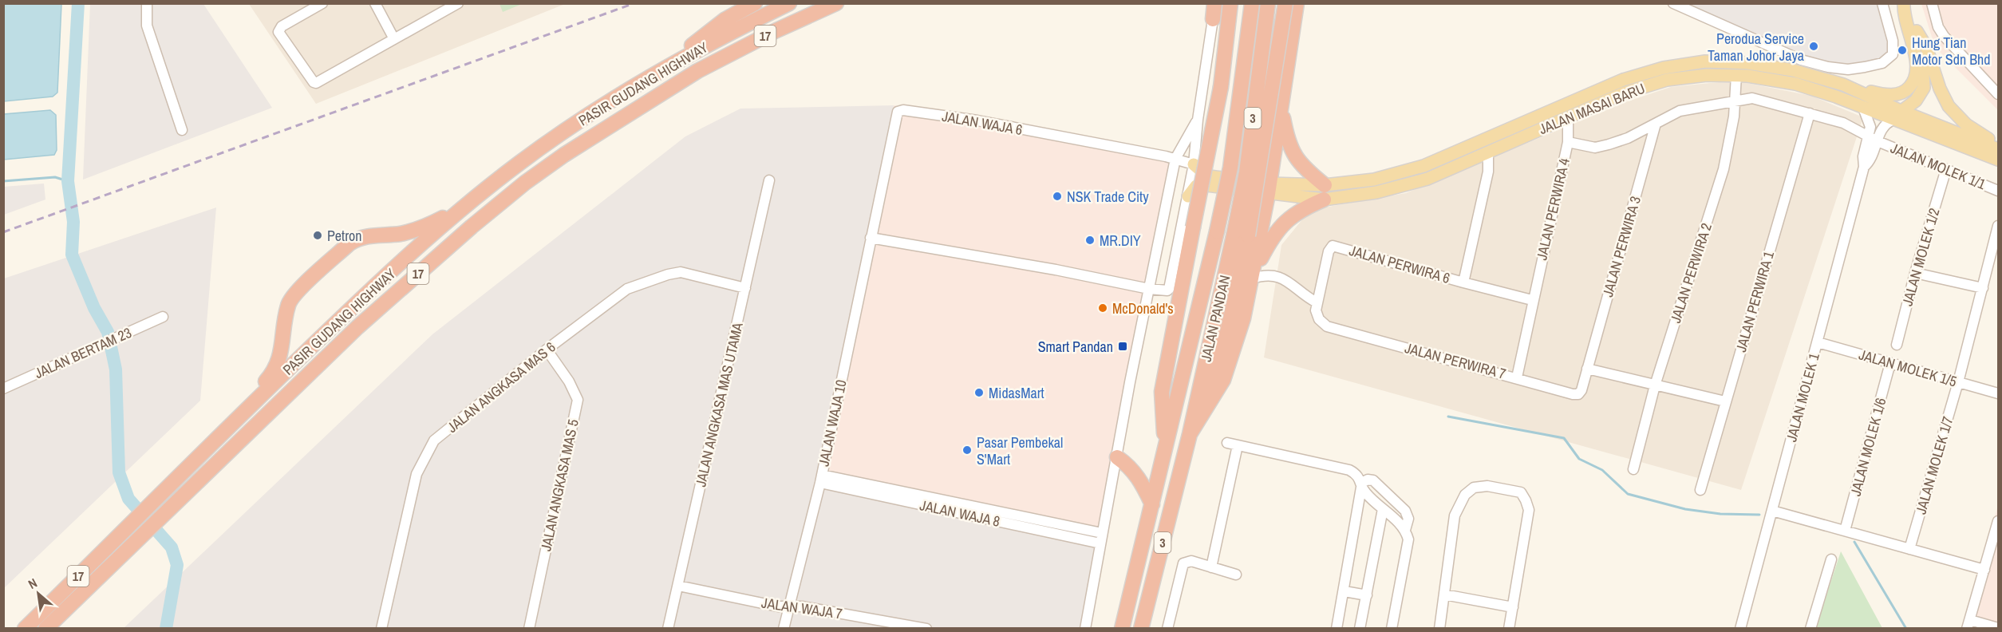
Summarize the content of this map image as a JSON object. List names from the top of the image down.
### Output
{
  "streets": {
    "highway": [
      "17",
      "PASIR GUDANG HIGHWAY",
      "3",
      "JALAN PANDAN"
    ],
    "main road": ["JALAN MASAI BARU"],
    "street": [
      "JALAN WAJA 6",
      "JALAN MOLEK 1/1",
      "JALAN PERWIRA 4",
      "JALAN PERWIRA 3",
      "JALAN MOLEK 1/2",
      "JALAN PERWIRA 6",
      "JALAN PERWIRA 2",
      "JALAN PERWIRA 1",
      "JALAN BERTAM 23",
      "JALAN PERWIRA 7",
      "JALAN MOLEK 1/5",
      "JALAN ANGKASA MAS 6",
      "JALAN MOLEK 1",
      "JALAN ANGKASA MAS UTAMA",
      "JALAN WAJA 10",
      "JALAN MOLEK 1/6",
      "JALAN MOLEK 1/7",
      "JALAN ANGKASA MAS 5",
      "JALAN WAJA 8",
      "JALAN WAJA 7"
    ]
  },
  "crossings": [
    ["JALAN MASAI BARU", "JALAN WAJA 6"],
    ["JALAN MASAI BARU", "JALAN PERWIRA 4"],
    ["JALAN MASAI BARU", "JALAN PERWIRA 2"],
    ["JALAN MASAI BARU", "JALAN MOLEK 1"],
    ["JALAN WAJA 6", "JALAN WAJA 10"],
    ["JALAN MOLEK 1/1", "JALAN PERWIRA 4"],
    ["JALAN MOLEK 1/1", "JALAN PERWIRA 3"],
    ["JALAN MOLEK 1/1", "JALAN MOLEK 1/2"],
    ["JALAN MOLEK 1/1", "JALAN PERWIRA 2"],
    ["JALAN MOLEK 1/1", "JALAN PERWIRA 1"],
    ["JALAN MOLEK 1/1", "JALAN MOLEK 1"],
    ["JALAN PERWIRA 4", "JALAN PERWIRA 6"],
    ["JALAN PERWIRA 3", "JALAN PERWIRA 7"],
    ["JALAN PERWIRA 6", "JALAN PERWIRA 7"],
    ["JALAN MOLEK 1/5", "JALAN MOLEK 1"],
    ["JALAN MOLEK 1/5", "JALAN MOLEK 1/6"],
    ["JALAN MOLEK 1/5", "JALAN MOLEK 1/7"],
    ["JALAN ANGKASA MAS 6", "JALAN ANGKASA MAS UTAMA"],
    ["JALAN ANGKASA MAS 6", "JALAN ANGKASA MAS 5"],
    ["JALAN ANGKASA MAS UTAMA", "JALAN WAJA 7"],
    ["JALAN WAJA 10", "JALAN WAJA 8"],
    ["JALAN WAJA 10", "JALAN WAJA 7"]
  ],
  "places": {
    "other": [
      "Perodua Service Taman Johor Jaya",
      "Hung Tian Motor Sdn Bhd",
      "NSK Trade City",
      "Petron",
      "MR.DIY",
      "McDonald's",
      "MidasMart",
      "Pasar Pembekal S'Mart"
    ],
    "transit": ["Smart Pandan"]
  },
  "north": "top left"
}
